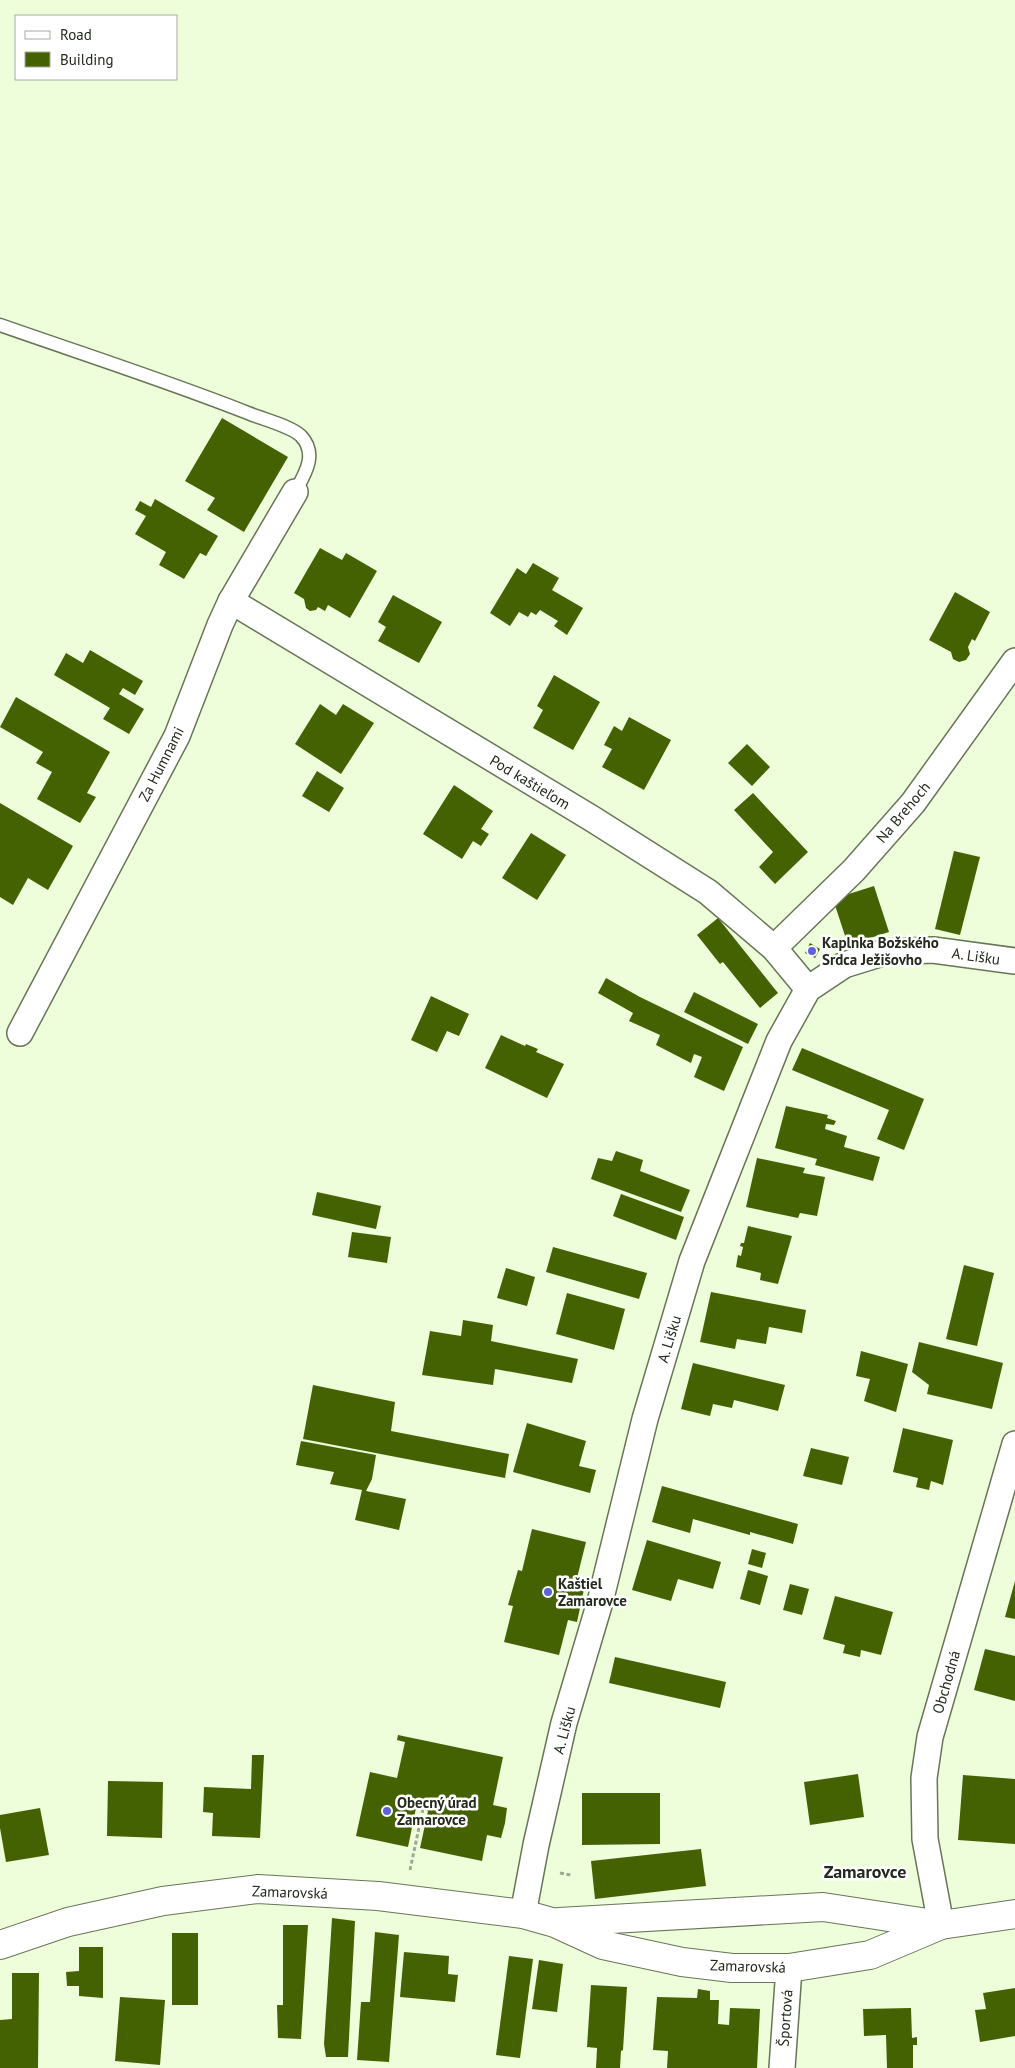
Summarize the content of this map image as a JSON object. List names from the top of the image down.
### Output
{
  "streets": {
    "main road": ["Zamarovská"],
    "street": [
      "Za Humnami",
      "Pod kaštieľom",
      "Na Brehoch",
      "A. Lišku",
      "Obchodná",
      "Športová"
    ]
  },
  "crossings": [
    ["Za Humnami", "Pod kaštieľom"],
    ["Pod kaštieľom", "Na Brehoch"],
    ["Pod kaštieľom", "A. Lišku"],
    ["A. Lišku", "Zamarovská"],
    ["Obchodná", "Zamarovská"],
    ["Zamarovská", "Športová"]
  ],
  "districts": ["Zamarovce"],
  "places": ["Kaplnka Božského Srdca Ježišovho", "Kaštiel Zamarovce", "Obecný úrad Zamarovce"],
  "legend": ["Road", "Building"]
}
